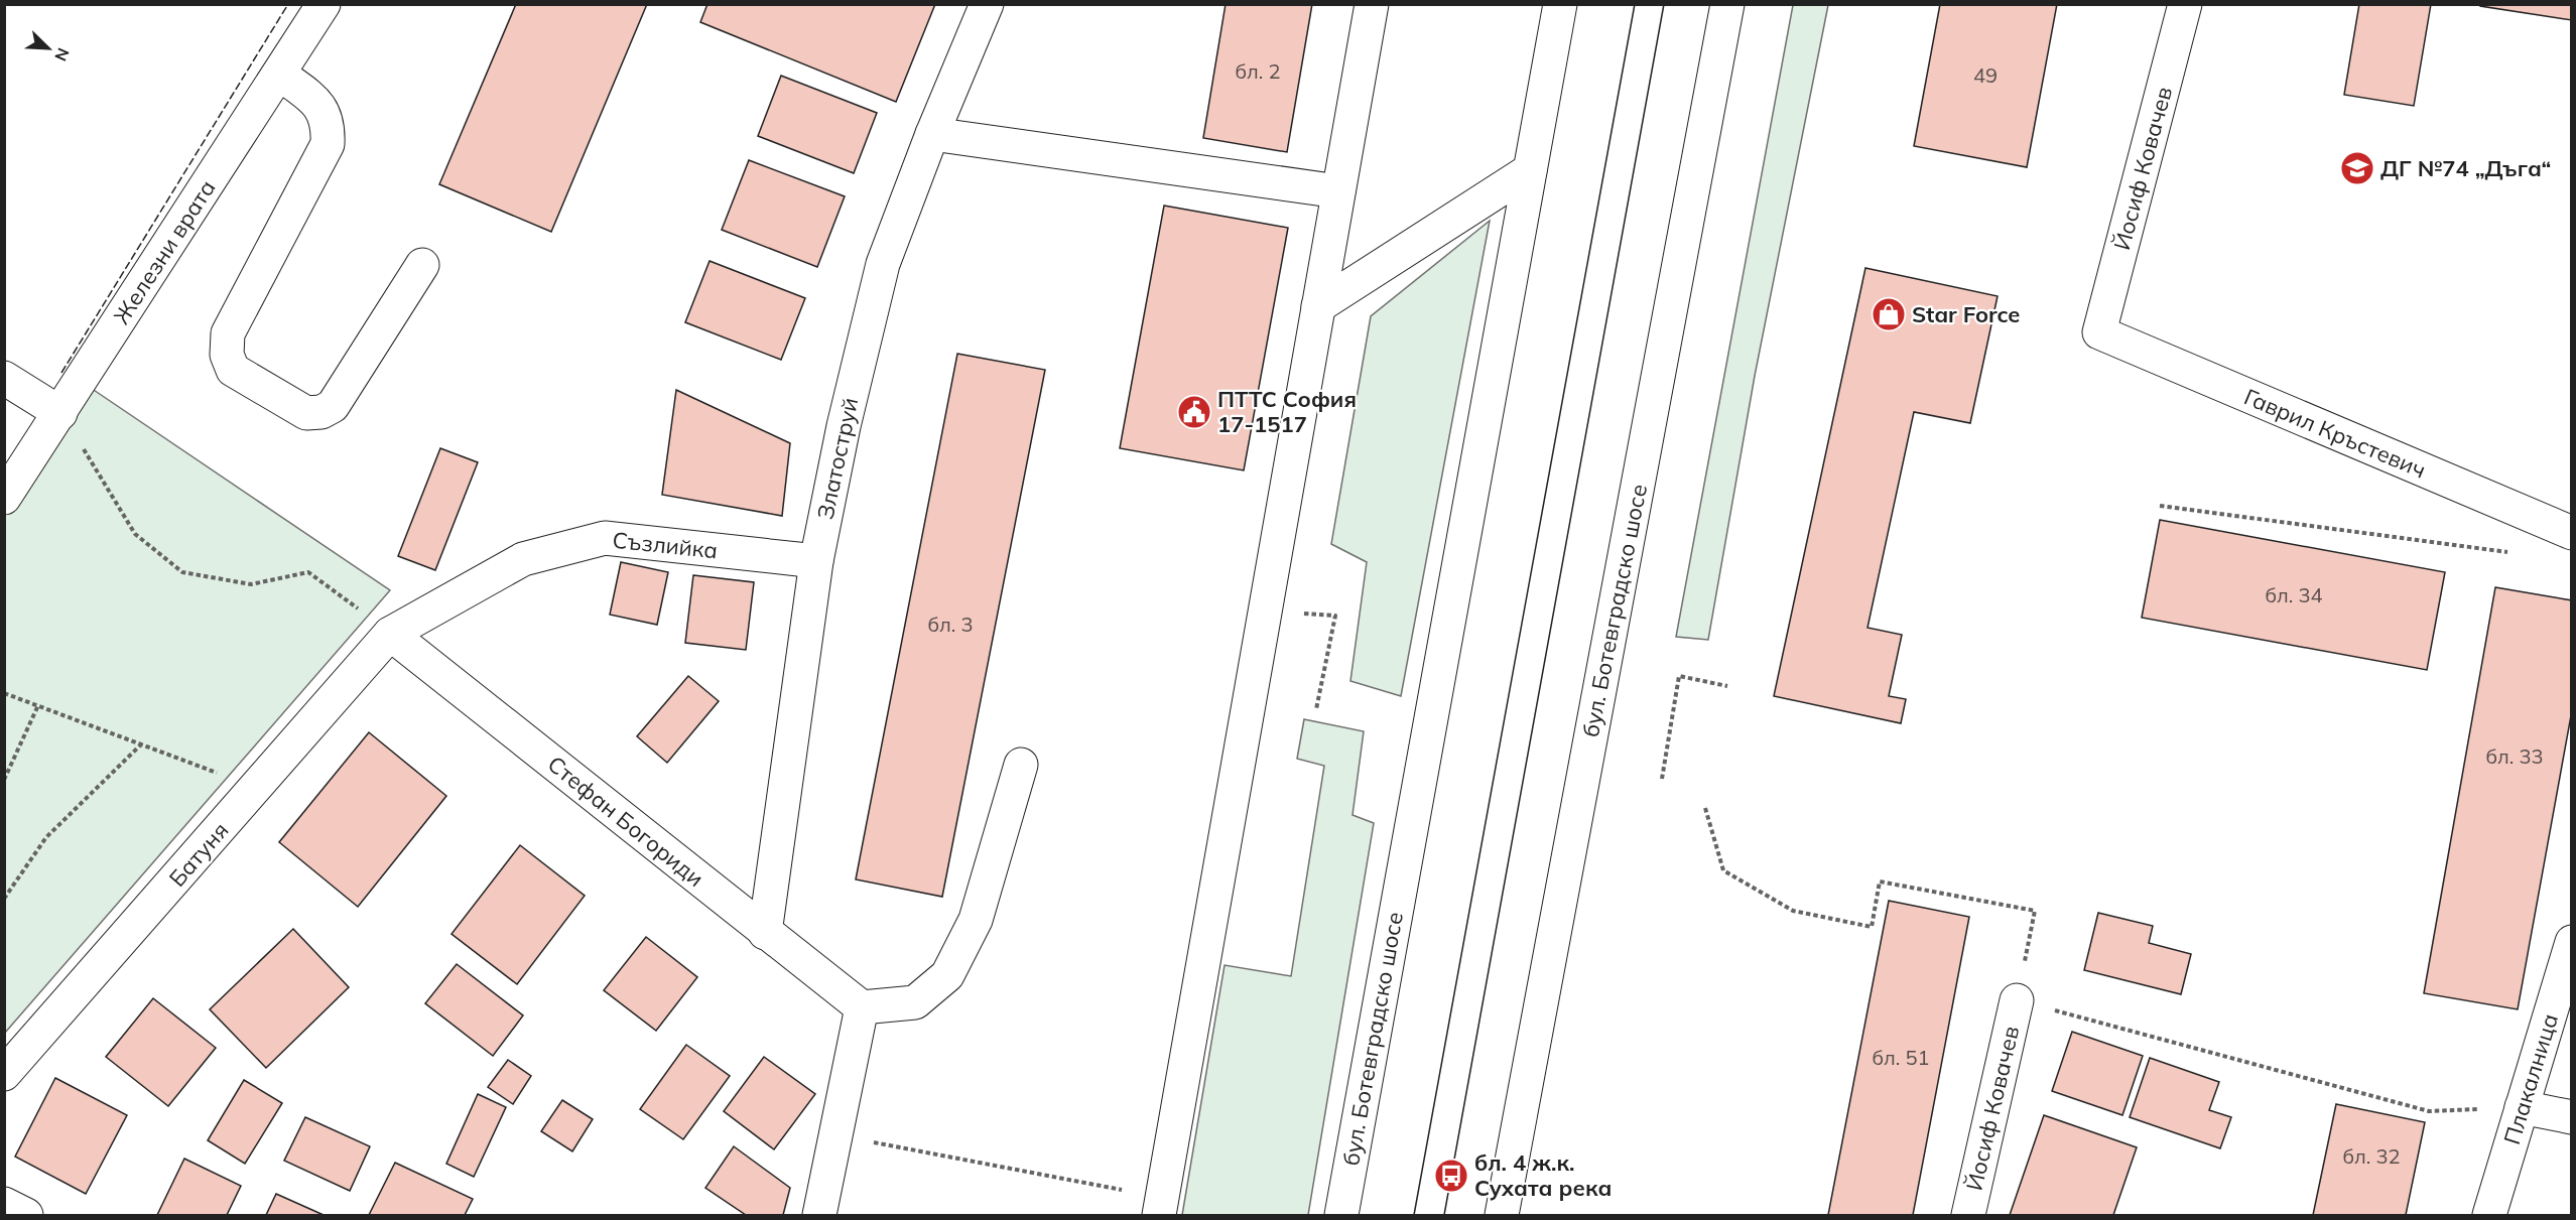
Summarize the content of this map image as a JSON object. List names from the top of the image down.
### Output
{
  "streets": {
    "street": [
      "Йосиф Ковачев",
      "Железни врата",
      "Гаврил Кръстевич",
      "Златоструй",
      "Съзлийка",
      "бул. Ботевградско шосе",
      "Стефан Богориди",
      "Батуня",
      "Плакалница"
    ]
  },
  "crossings": [
    ["Йосиф Ковачев", "Гаврил Кръстевич"],
    ["Златоструй", "Съзлийка"],
    ["Златоструй", "Стефан Богориди"],
    ["Съзлийка", "Стефан Богориди"],
    ["Съзлийка", "Батуня"],
    ["Стефан Богориди", "Батуня"]
  ],
  "places": {
    "school or university": ["ДГ №74 „Дъга“"],
    "shop": ["Star Force"],
    "public building": ["ПТТС София 17-1517"],
    "bus stop": ["бл. 4 ж.к. Сухата река"]
  },
  "house_numbers": [
    "бл. 2",
    "49",
    "бл. 34",
    "бл. 3",
    "бл. 33",
    "бл. 51",
    "бл. 32"
  ],
  "north": "bottom right"
}
